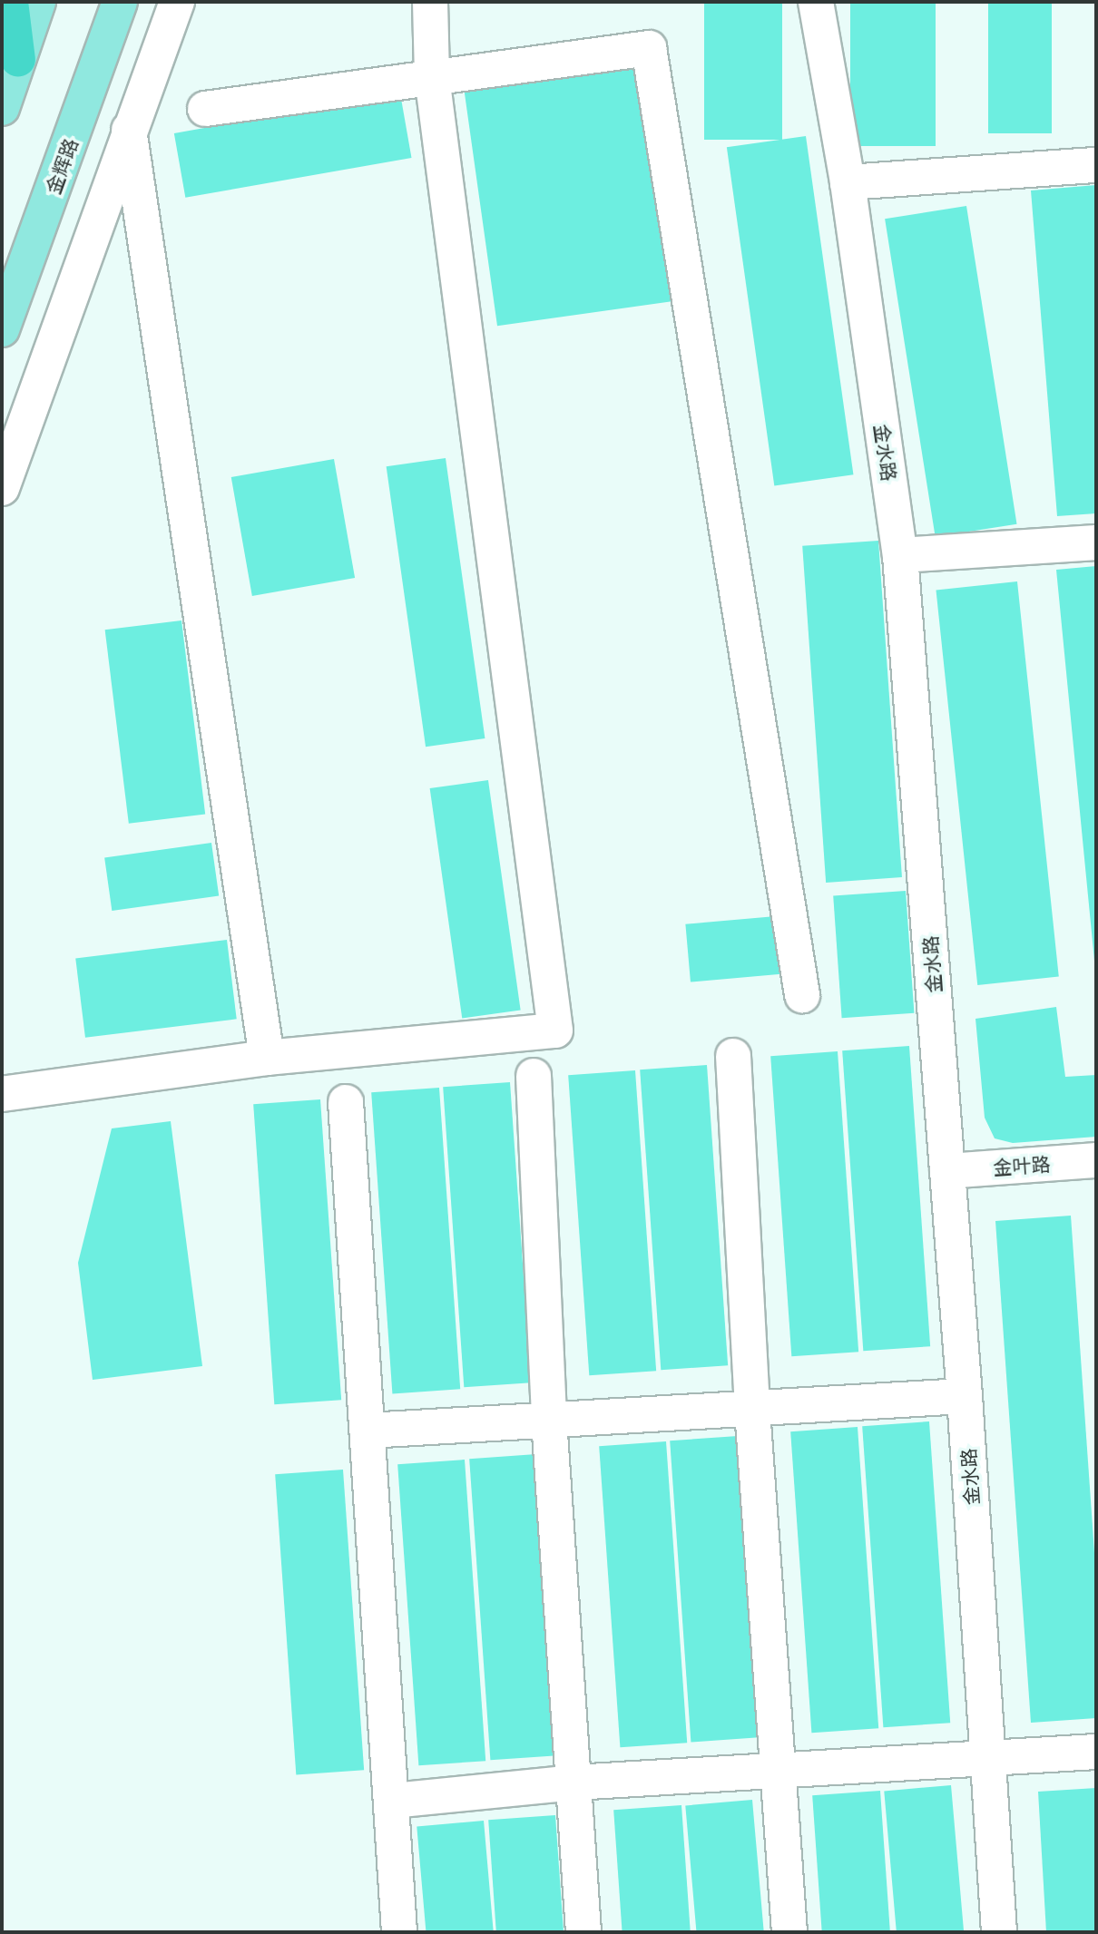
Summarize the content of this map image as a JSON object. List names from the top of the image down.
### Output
{
  "streets": {
    "main road": ["金辉路"],
    "street": ["金水路", "金叶路"]
  },
  "crossings": [
    ["金水路", "金叶路"]
  ]
}
